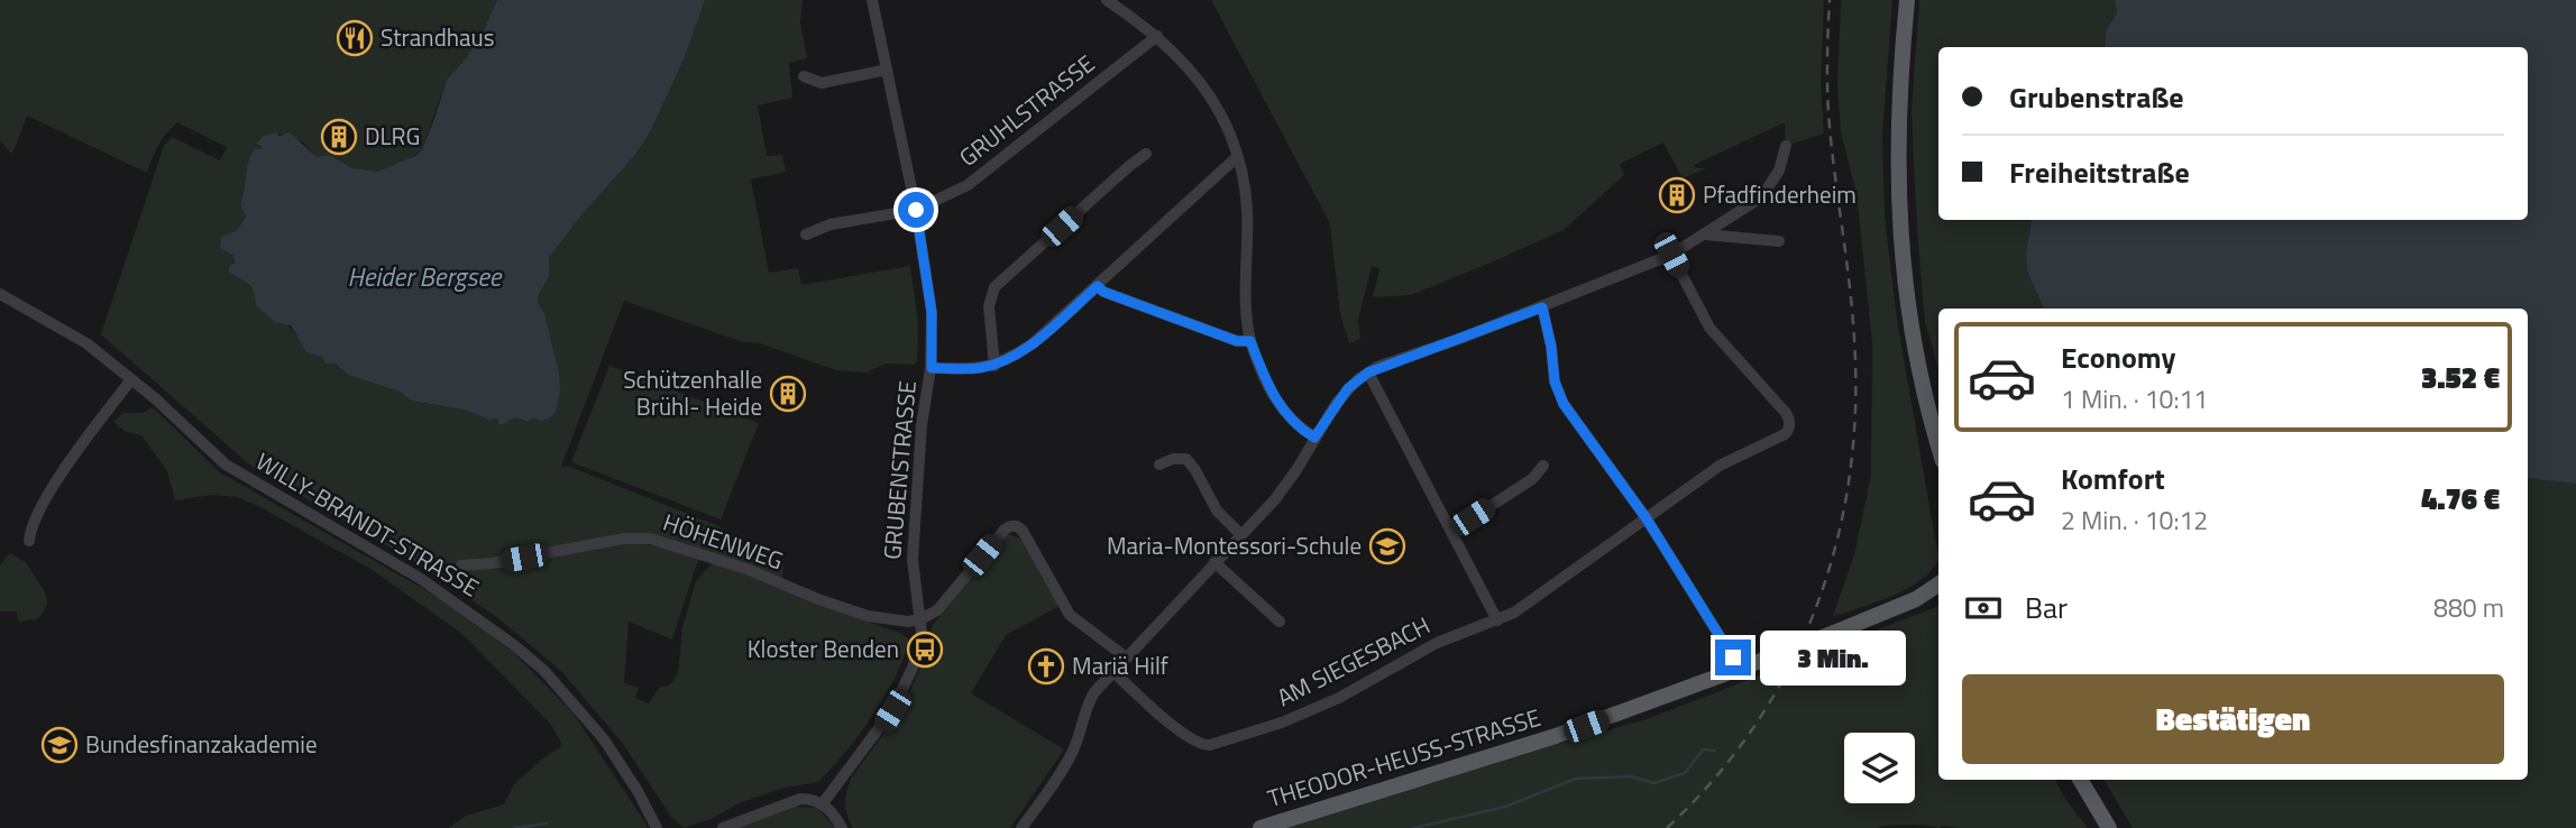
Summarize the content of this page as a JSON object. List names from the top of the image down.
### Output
{
  "streets": {
    "main road": ["THEODOR-HEUSS-STRASSE"],
    "street": [
      "GRUHLSTRASSE",
      "GRUBENSTRASSE",
      "WILLY-BRANDT-STRASSE",
      "HÖHENWEG",
      "AM SIEGESBACH"
    ]
  },
  "crossings": [
    ["GRUHLSTRASSE", "GRUBENSTRASSE"],
    ["GRUBENSTRASSE", "HÖHENWEG"]
  ],
  "water": ["Heider Bergsee"],
  "places": {
    "restaurant": ["Strandhaus"],
    "building": ["DLRG", "Pfadfinderheim", "Schützenhalle Brühl- Heide"],
    "school or university": ["Maria-Montessori-Schule", "Bundesfinanzakademie"],
    "bus stop": ["Kloster Benden"],
    "church": ["Mariä Hilf"]
  },
  "page": {
    "banner": ["Grubenstraße", "Freiheitstraße"],
    "list": [
      {
        "name": "Economy",
        "note": "1 Min. · 10:11",
        "value": "3.52 €"
      },
      {
        "name": "Komfort",
        "note": "2 Min. · 10:12",
        "value": "4.76 €"
      }
    ],
    "pay": ["Bar", "880 m"],
    "bubble": "3 Min.",
    "buttons": "Bestätigen"
  }
}
